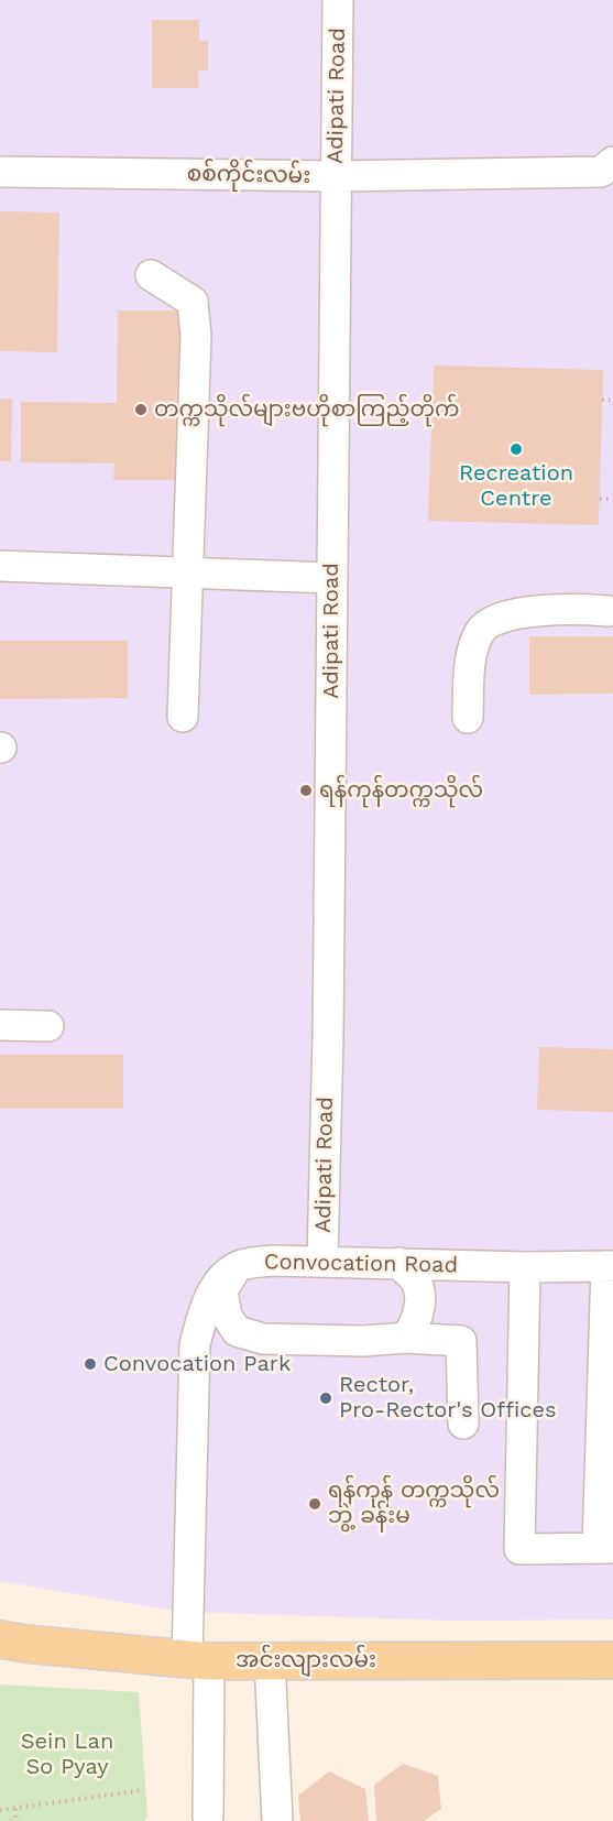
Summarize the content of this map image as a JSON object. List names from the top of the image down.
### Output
{
  "streets": {
    "main road": ["အင်းလျားလမ်း"],
    "street": ["Adipati Road", "စစ်ကိုင်းလမ်း", "Convocation Road"]
  },
  "crossings": [
    ["Adipati Road", "စစ်ကိုင်းလမ်း"],
    ["Adipati Road", "Convocation Road"],
    ["Convocation Road", "အင်းလျားလမ်း"]
  ],
  "parks": ["Sein Lan So Pyay"],
  "places": [
    "တက္ကသိုလ်များဗဟိုစာကြည့်တိုက်",
    "Recreation Centre",
    "ရန်ကုန်တက္ကသိုလ်",
    "Convocation Park",
    "Rector, Pro-Rector's Offices",
    "ရန်ကုန် တက္ကသိုလ် ဘွဲ့ ခန်းမ"
  ]
}
